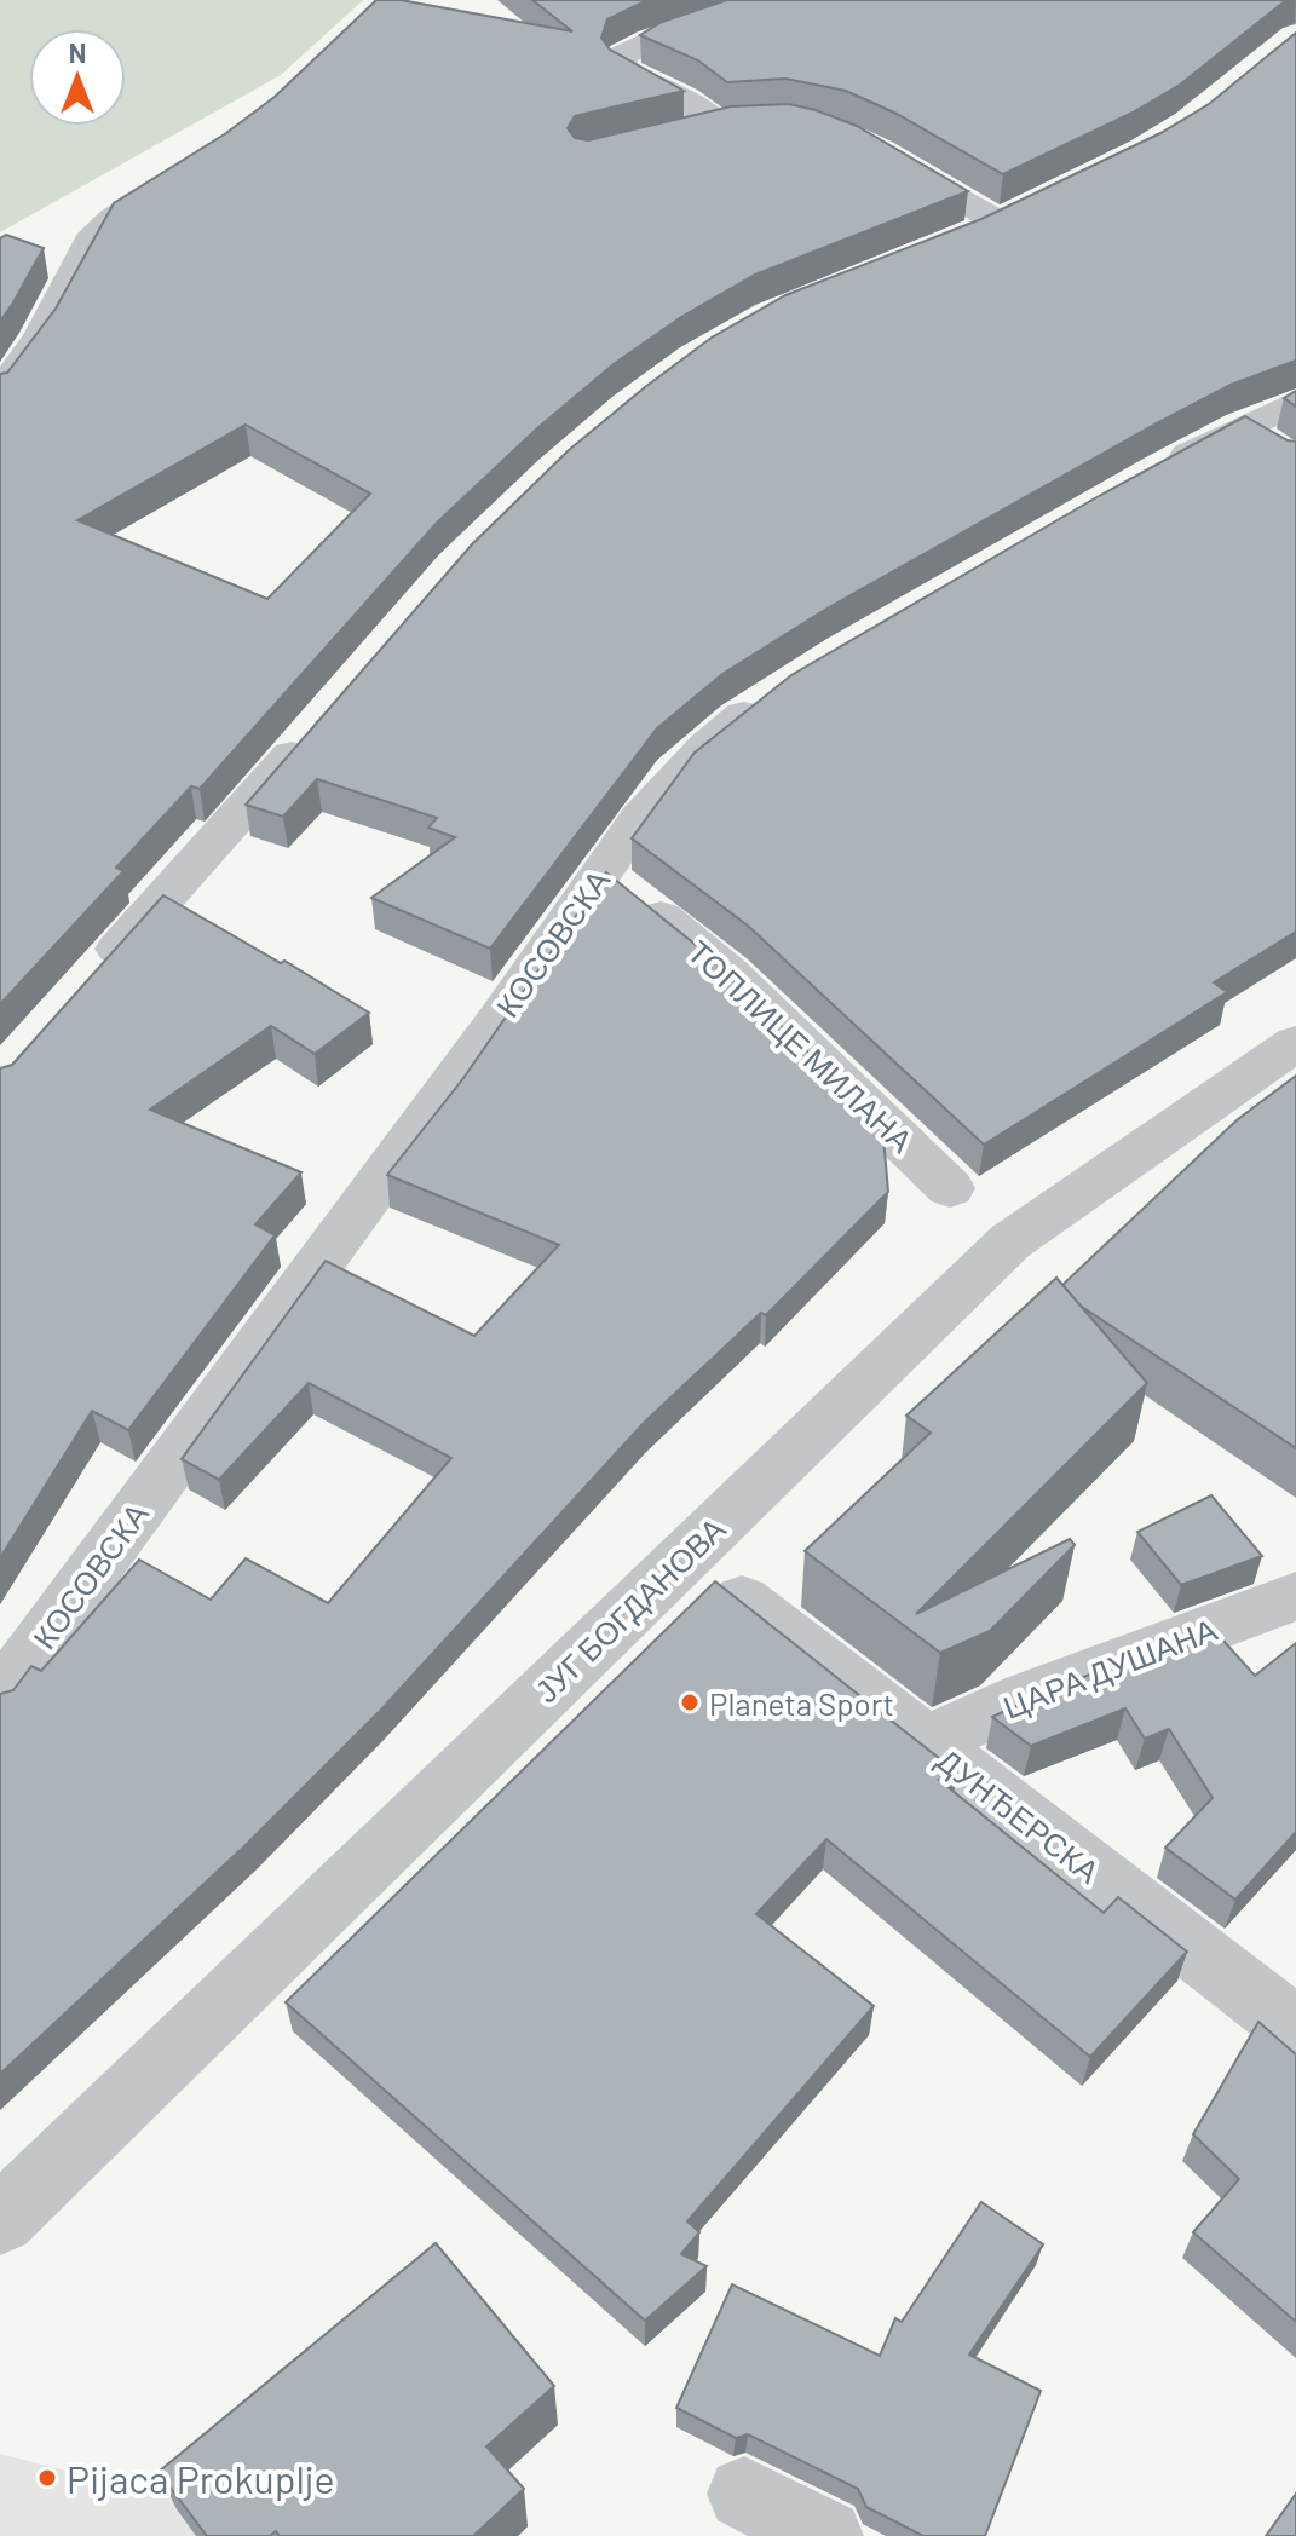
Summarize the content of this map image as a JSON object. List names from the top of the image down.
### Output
{
  "streets": {
    "street": [
      "КОСОВСКА",
      "ТОПЛИЦЕ МИЛАНА",
      "ЈУГ БОГДАНОВА",
      "ЦАРА ДУШАНА",
      "ДУНЂЕРСКА"
    ]
  },
  "crossings": [
    ["КОСОВСКА", "ТОПЛИЦЕ МИЛАНА"],
    ["ЦАРА ДУШАНА", "ДУНЂЕРСКА"]
  ],
  "places": ["Planeta Sport", "Pijaca Prokuplje"],
  "north": "top"
}
